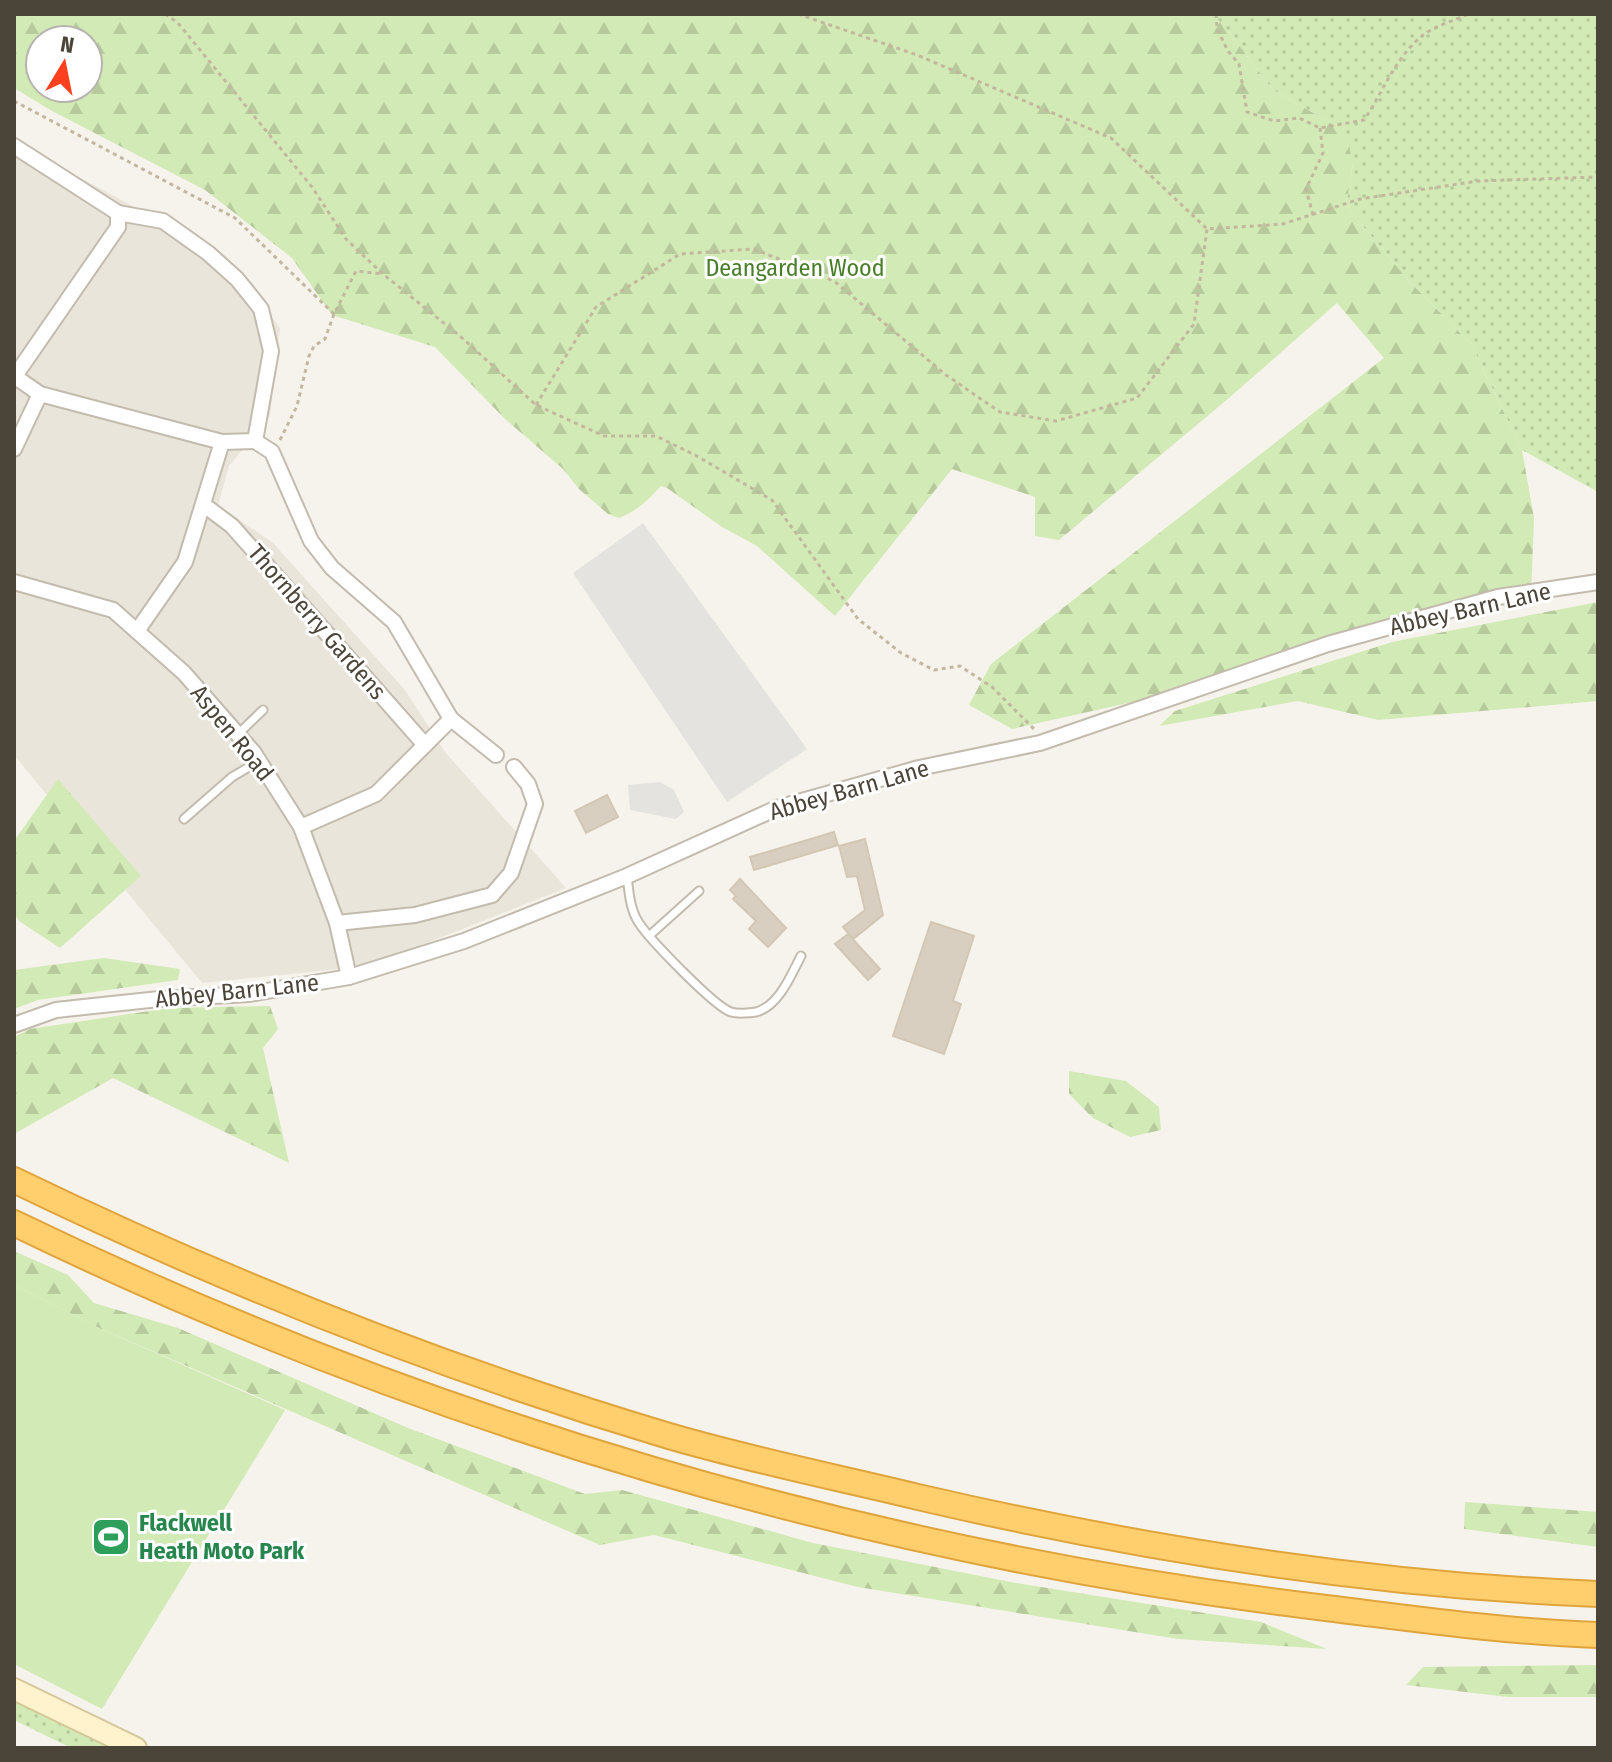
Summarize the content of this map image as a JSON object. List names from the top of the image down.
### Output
{
  "streets": {
    "street": ["Abbey Barn Lane", "Thornberry Gardens", "Aspen Road"]
  },
  "crossings": [
    ["Abbey Barn Lane", "Aspen Road"]
  ],
  "parks": ["Deangarden Wood"],
  "places": {
    "sports": ["Flackwell Heath Moto Park"]
  },
  "north": "top"
}
